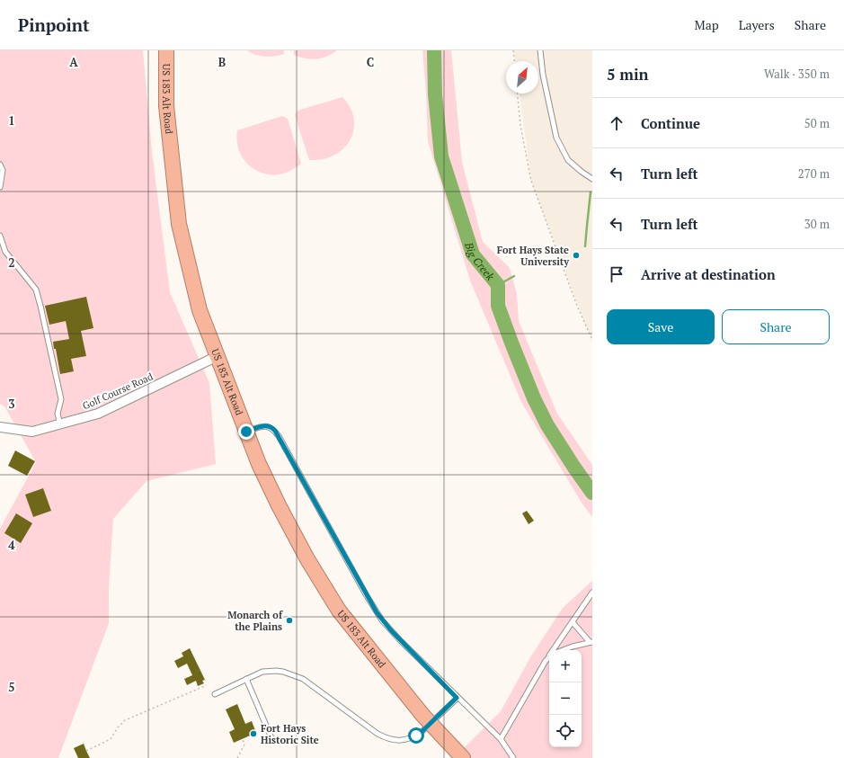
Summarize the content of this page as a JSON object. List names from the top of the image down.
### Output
{
  "streets": {
    "highway": ["US 183 Alt Road"],
    "street": ["Golf Course Road"]
  },
  "crossings": [
    ["US 183 Alt Road", "Golf Course Road"]
  ],
  "water": ["Big Creek"],
  "places": ["Fort Hays State University", "Monarch of the Plains", "Fort Hays Historic Site"],
  "north": "top right",
  "page": {
    "header": "Pinpoint",
    "nav": ["Map", "Layers", "Share"],
    "heading": ["5 min", "Walk · 350 m"],
    "list": [
      ["Continue", "50 m"],
      ["Turn left", "270 m"],
      ["Turn left", "30 m"],
      "Arrive at destination"
    ],
    "buttons": ["Save", "Share"],
    "map_buttons": ["+", "−"]
  },
  "grid": {
    "columns": ["A", "B", "C"],
    "rows": [
      "1",
      "2",
      "3",
      "4",
      "5"
    ]
  }
}
